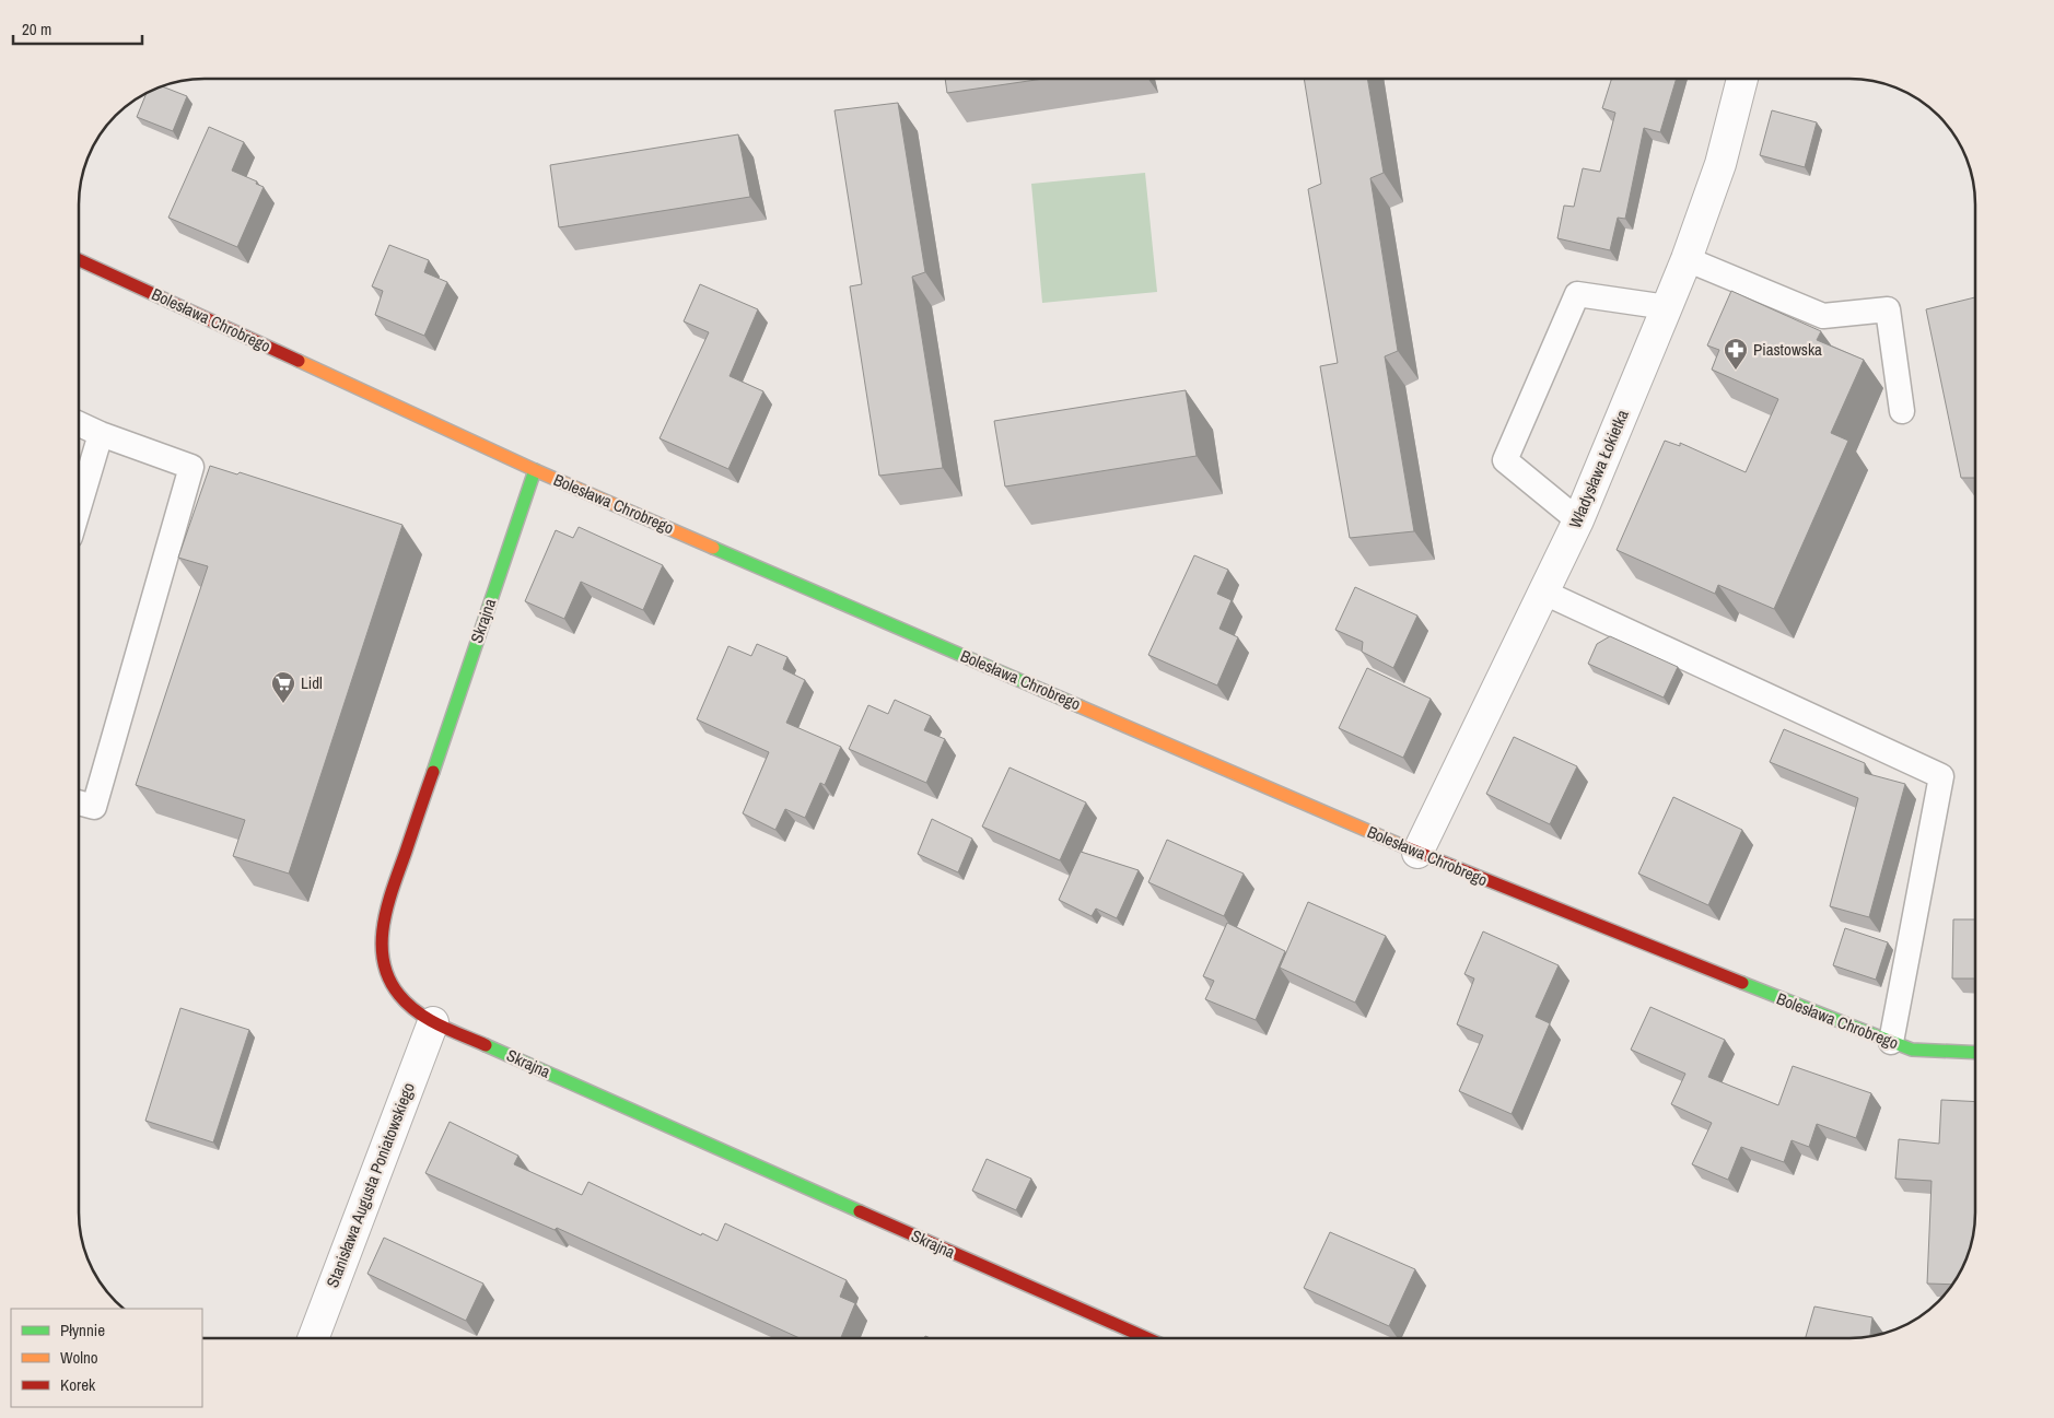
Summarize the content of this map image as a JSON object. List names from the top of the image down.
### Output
{
  "streets": {
    "street": [
      "Bolesława Chrobrego",
      "Władysława Łokietka",
      "Skrajna",
      "Stanisława Augusta Poniatowskiego"
    ]
  },
  "crossings": [
    ["Bolesława Chrobrego", "Władysława Łokietka"],
    ["Bolesława Chrobrego", "Skrajna"],
    ["Skrajna", "Stanisława Augusta Poniatowskiego"]
  ],
  "places": {
    "pharmacy": ["Piastowska"],
    "supermarket": ["Lidl"]
  },
  "legend": ["Płynnie", "Wolno", "Korek"],
  "scale_bar": "20 m"
}
